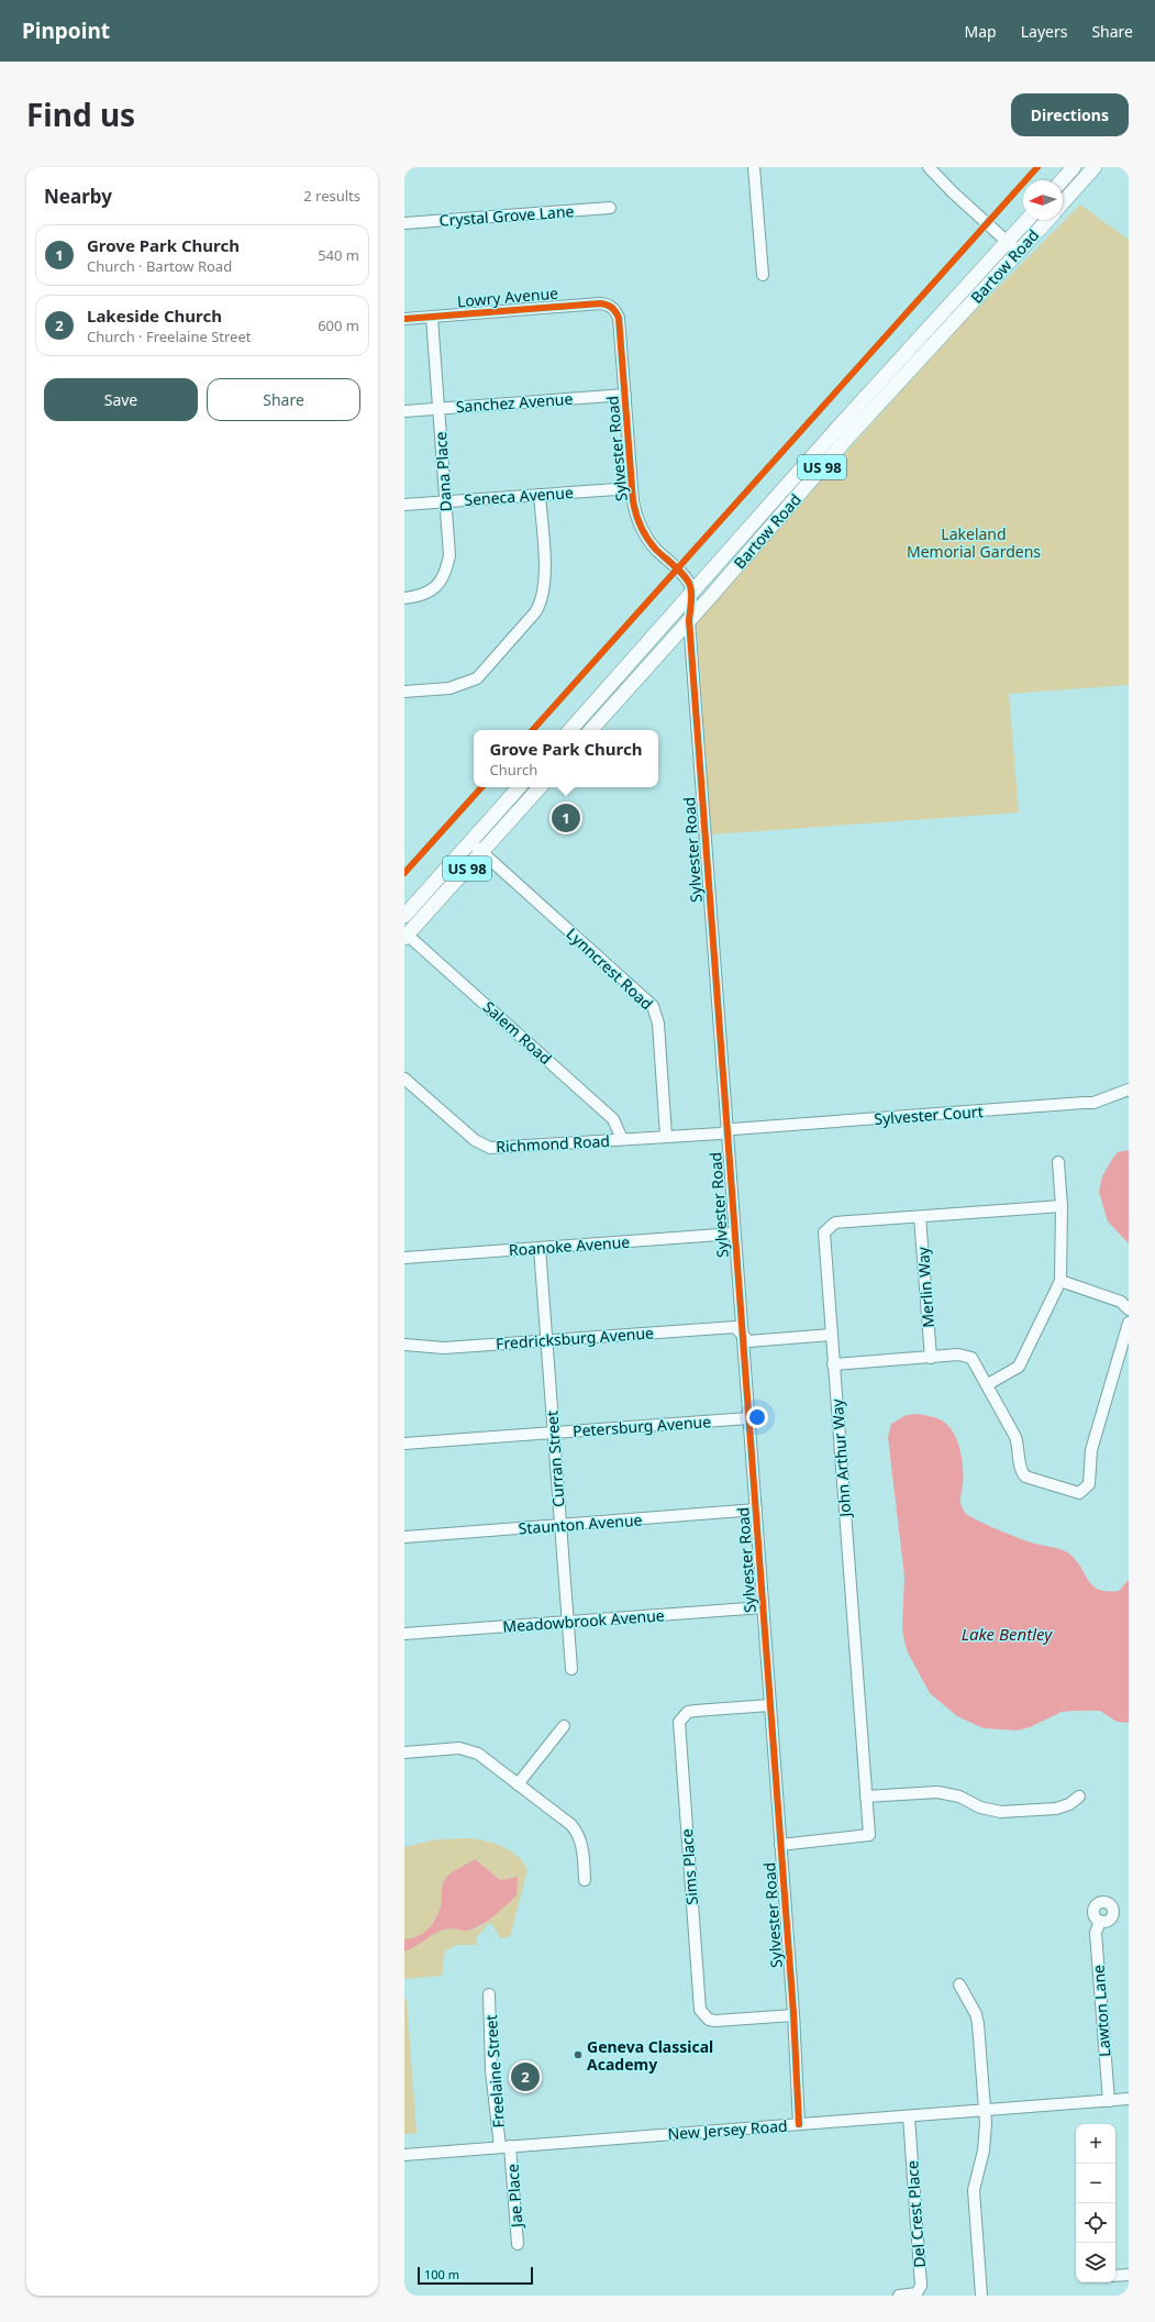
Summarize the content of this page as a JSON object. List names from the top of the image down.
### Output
{
  "streets": {
    "main road": ["Bartow Road", "US 98"],
    "street": [
      "Crystal Grove Lane",
      "Lowry Avenue",
      "Sanchez Avenue",
      "Sylvester Road",
      "Dana Place",
      "Seneca Avenue",
      "Lynncrest Road",
      "Salem Road",
      "Sylvester Court",
      "Richmond Road",
      "Roanoke Avenue",
      "Merlin Way",
      "Fredricksburg Avenue",
      "Petersburg Avenue",
      "John Arthur Way",
      "Curran Street",
      "Staunton Avenue",
      "Meadowbrook Avenue",
      "Sims Place",
      "Lawton Lane",
      "Freelaine Street",
      "New Jersey Road",
      "Jae Place",
      "Del Crest Place"
    ]
  },
  "crossings": [
    ["Bartow Road", "Sylvester Road"],
    ["Lowry Avenue", "Sylvester Road"],
    ["Lowry Avenue", "Dana Place"],
    ["Sanchez Avenue", "Sylvester Road"],
    ["Sanchez Avenue", "Dana Place"],
    ["Sylvester Road", "Seneca Avenue"],
    ["Sylvester Road", "Sylvester Court"],
    ["Sylvester Road", "Richmond Road"],
    ["Sylvester Road", "Roanoke Avenue"],
    ["Sylvester Road", "Fredricksburg Avenue"],
    ["Sylvester Road", "Petersburg Avenue"],
    ["Sylvester Road", "John Arthur Way"],
    ["Sylvester Road", "Staunton Avenue"],
    ["Sylvester Road", "Meadowbrook Avenue"],
    ["Sylvester Road", "Sims Place"],
    ["Sylvester Road", "New Jersey Road"],
    ["US 98", "Lynncrest Road"],
    ["US 98", "Salem Road"],
    ["Dana Place", "Seneca Avenue"],
    ["Lynncrest Road", "Richmond Road"],
    ["Salem Road", "Richmond Road"],
    ["Sylvester Court", "Richmond Road"],
    ["Roanoke Avenue", "Curran Street"],
    ["Merlin Way", "John Arthur Way"],
    ["Fredricksburg Avenue", "Curran Street"],
    ["Petersburg Avenue", "Curran Street"],
    ["Curran Street", "Staunton Avenue"],
    ["Curran Street", "Meadowbrook Avenue"],
    ["Lawton Lane", "New Jersey Road"],
    ["Freelaine Street", "New Jersey Road"],
    ["Freelaine Street", "Jae Place"],
    ["New Jersey Road", "Jae Place"],
    ["New Jersey Road", "Del Crest Place"]
  ],
  "water": ["Lake Bentley"],
  "parks": ["Lakeland Memorial Gardens"],
  "places": ["Geneva Classical Academy"],
  "scale_bar": "100 m",
  "north": "left",
  "page": {
    "header": "Pinpoint",
    "nav": ["Map", "Layers", "Share"],
    "title": "Find us",
    "buttons": [
      "Directions",
      ["Save", "Share"]
    ],
    "heading": ["Nearby", "2 results"],
    "list": [
      {
        "mark": "1",
        "name": "Grove Park Church",
        "note": "Church · Bartow Road",
        "value": "540 m"
      },
      {
        "mark": "2",
        "name": "Lakeside Church",
        "note": "Church · Freelaine Street",
        "value": "600 m"
      }
    ],
    "popup": ["Grove Park Church", "Church"],
    "pins": ["1", "2"],
    "map_buttons": ["+", "−"],
    "scale": "100 m"
  }
}
